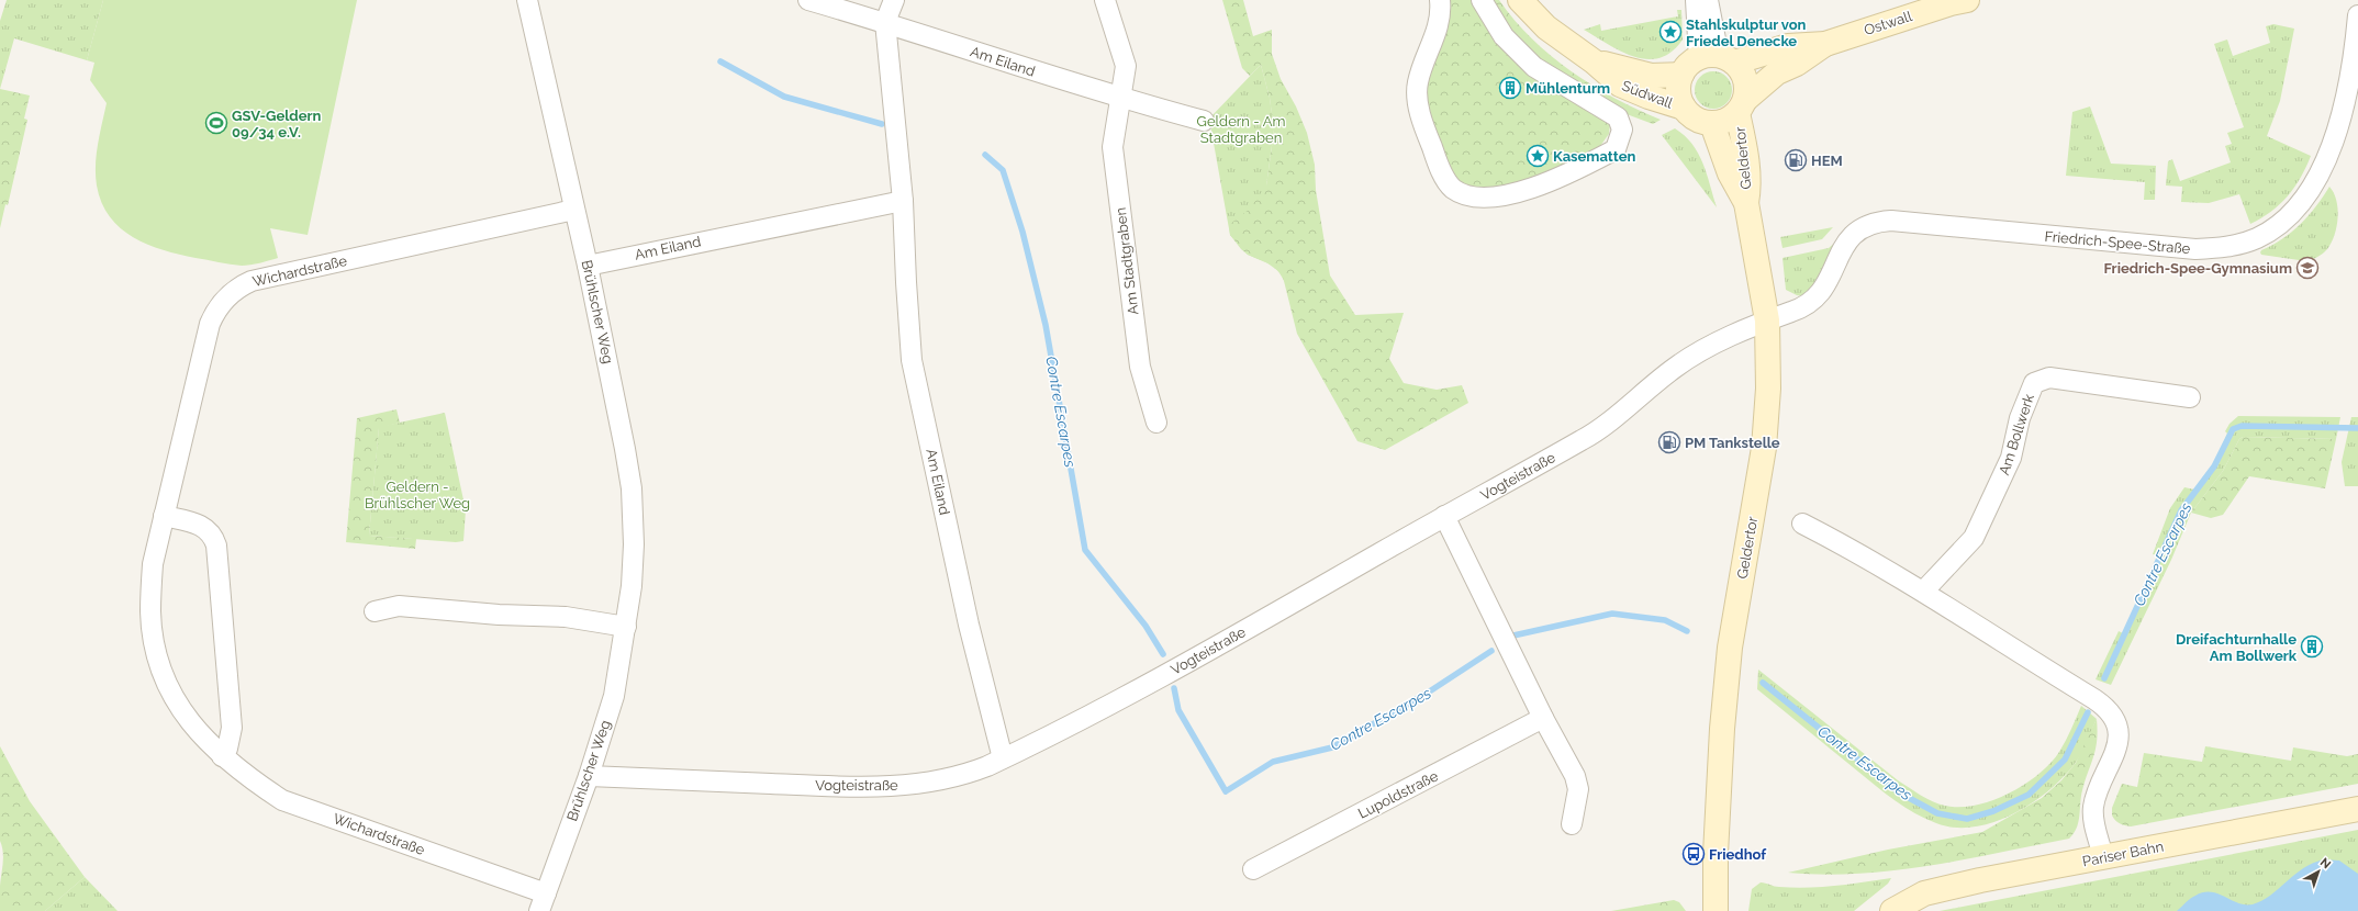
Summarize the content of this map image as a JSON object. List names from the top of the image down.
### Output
{
  "streets": {
    "main road": [
      "Ostwall",
      "Südwall",
      "Geldertor",
      "Pariser Bahn"
    ],
    "street": [
      "Am Eiland",
      "Friedrich-Spee-Straße",
      "Am Stadtgraben",
      "Wichardstraße",
      "Brühlscher Weg",
      "Am Bollwerk",
      "Vogteistraße",
      "Lupoldstraße"
    ]
  },
  "crossings": [
    ["Ostwall", "Südwall"],
    ["Ostwall", "Geldertor"],
    ["Am Eiland", "Am Stadtgraben"],
    ["Am Eiland", "Brühlscher Weg"],
    ["Am Eiland", "Vogteistraße"],
    ["Südwall", "Geldertor"],
    ["Geldertor", "Friedrich-Spee-Straße"],
    ["Geldertor", "Vogteistraße"],
    ["Friedrich-Spee-Straße", "Vogteistraße"],
    ["Wichardstraße", "Brühlscher Weg"],
    ["Brühlscher Weg", "Vogteistraße"]
  ],
  "water": ["Contre Escarpes"],
  "parks": ["Geldern - Am Stadtgraben", "Geldern - Brühlscher Weg"],
  "places": {
    "place": ["Stahlskulptur von Friedel Denecke", "Kasematten"],
    "building": ["Mühlenturm", "Dreifachturnhalle Am Bollwerk"],
    "sports": ["GSV-Geldern 09/34 e.V."],
    "fuel station": ["HEM", "PM Tankstelle"],
    "school or university": ["Friedrich-Spee-Gymnasium"],
    "bus stop": ["Friedhof"]
  },
  "north": "top right"
}
